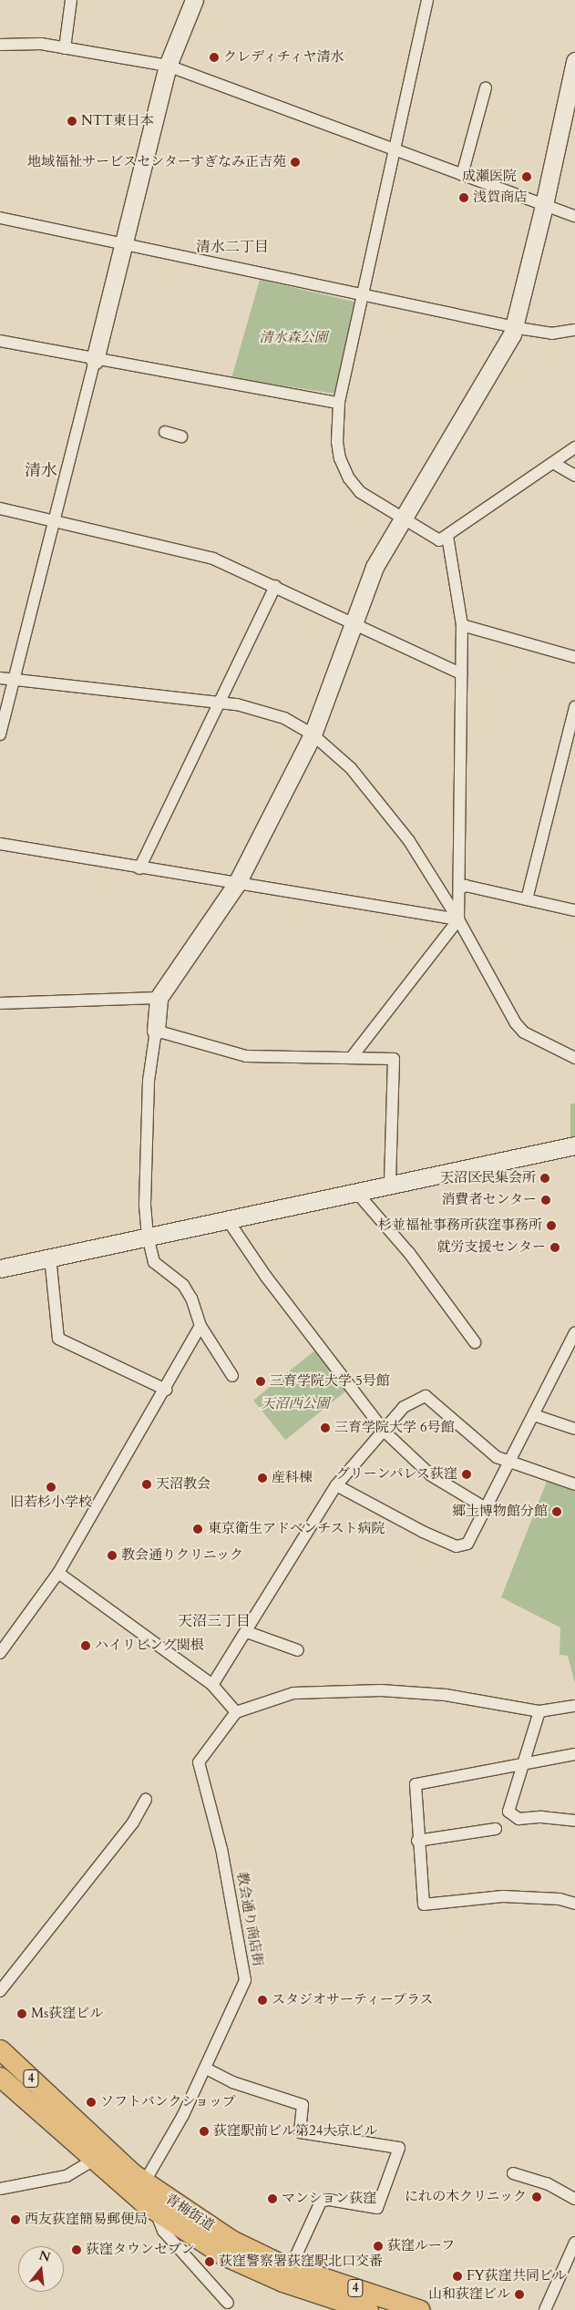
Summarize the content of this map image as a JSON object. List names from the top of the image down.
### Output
{
  "streets": {
    "main road": ["4", "青梅街道"],
    "street": ["教会通り商店街"]
  },
  "crossings": [
    ["教会通り商店街", "青梅街道"]
  ],
  "districts": ["清水二丁目", "清水", "天沼三丁目"],
  "parks": ["清水森公園", "天沼西公園"],
  "places": [
    "クレディチィヤ清水",
    "NTT東日本",
    "地域福祉サービスセンターすぎなみ正吉苑",
    "成瀬医院",
    "浅賀商店",
    "天沼区民集会所",
    "消費者センター",
    "杉並福祉事務所荻窪事務所",
    "就労支援センター",
    "三育学院大学 5号館",
    "三育学院大学 6号館",
    "グリーンパレス荻窪",
    "産科棟",
    "天沼教会",
    "旧若杉小学校",
    "郷土博物館分館",
    "東京衛生アドベンチスト病院",
    "教会通りクリニック",
    "ハイリビング関根",
    "スタジオサーティープラス",
    "Ms荻窪ビル",
    "ソフトバンクショップ",
    "荻窪駅前ビル第24大京ビル",
    "にれの木クリニック",
    "マンション荻窪",
    "西友荻窪簡易郵便局",
    "荻窪ルーフ",
    "荻窪タウンセブン",
    "荻窪警察署荻窪駅北口交番",
    "FY荻窪共同ビル",
    "山和荻窪ビル"
  ],
  "north": "top"
}
